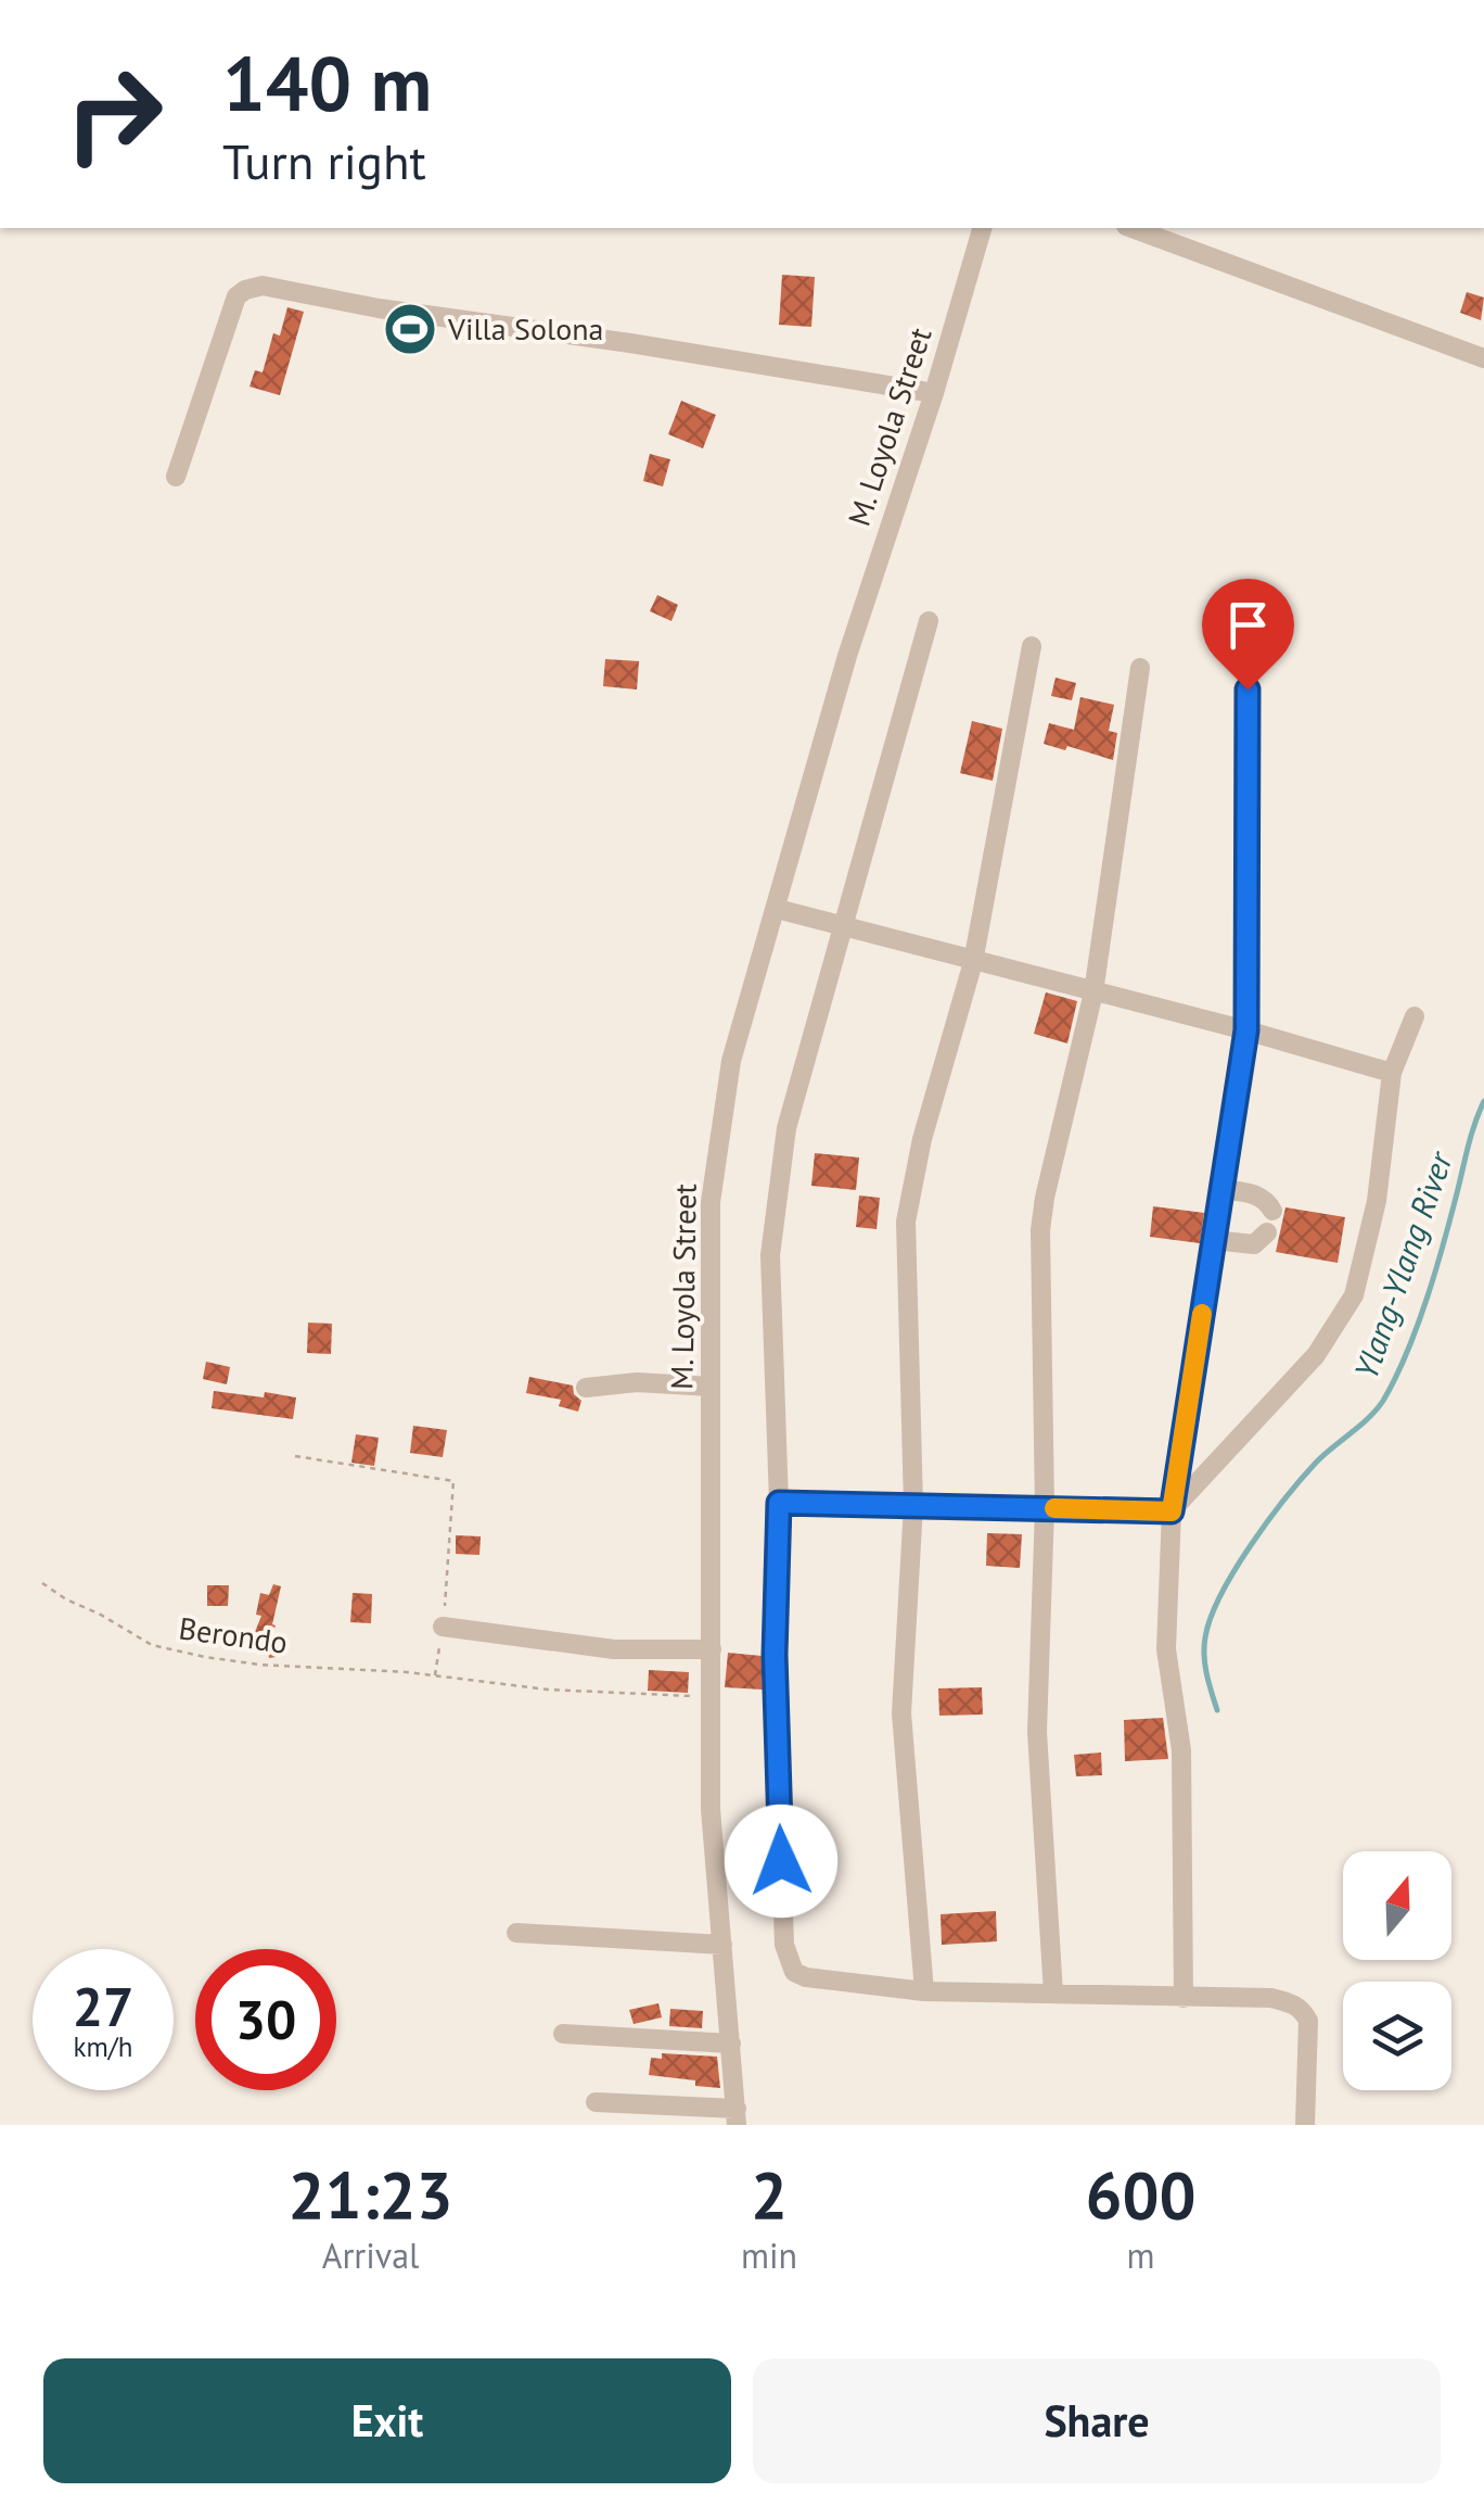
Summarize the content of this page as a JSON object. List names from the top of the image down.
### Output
{
  "streets": {
    "street": ["M. Loyola Street"],
    "path": ["Berondo"]
  },
  "crossings": [
    ["M. Loyola Street", "Berondo"]
  ],
  "water": ["Ylang-Ylang River"],
  "places": {
    "sports": ["Villa Solona"]
  },
  "north": "top",
  "page": {
    "turn": ["140 m", "Turn right"],
    "speed": "27 km/h",
    "limit": "30",
    "eta": [
      "21:23",
      "Arrival",
      "2",
      "min",
      "600",
      "m"
    ],
    "buttons": ["Exit", "Share"]
  }
}
